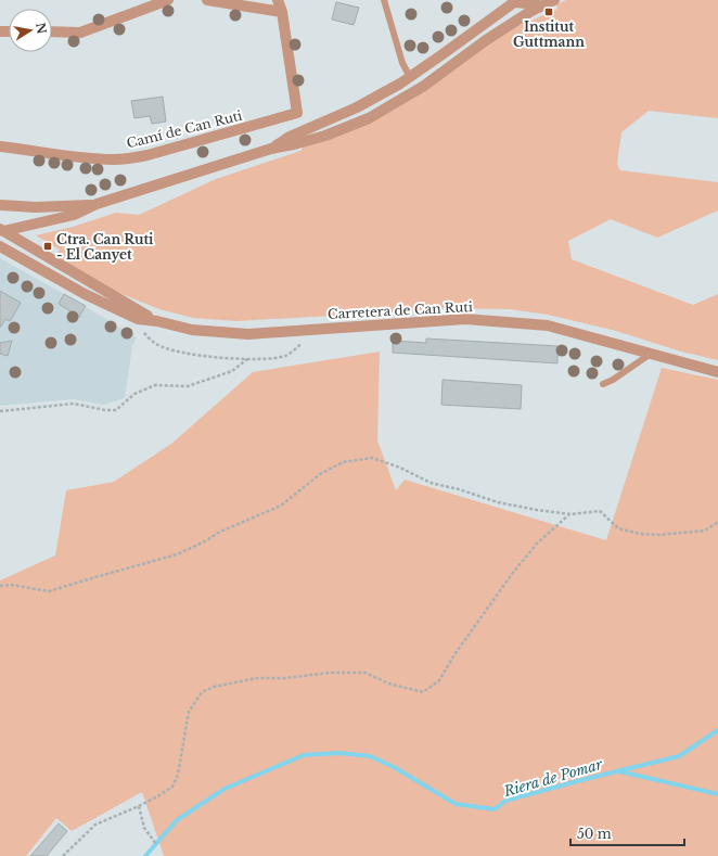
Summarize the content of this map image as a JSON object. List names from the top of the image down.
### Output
{
  "streets": {
    "street": ["Camí de Can Ruti", "Carretera de Can Ruti"]
  },
  "water": ["Riera de Pomar"],
  "places": {
    "transit": ["Institut Guttmann", "Ctra. Can Ruti - El Canyet"]
  },
  "scale_bar": "50 m",
  "north": "right"
}
